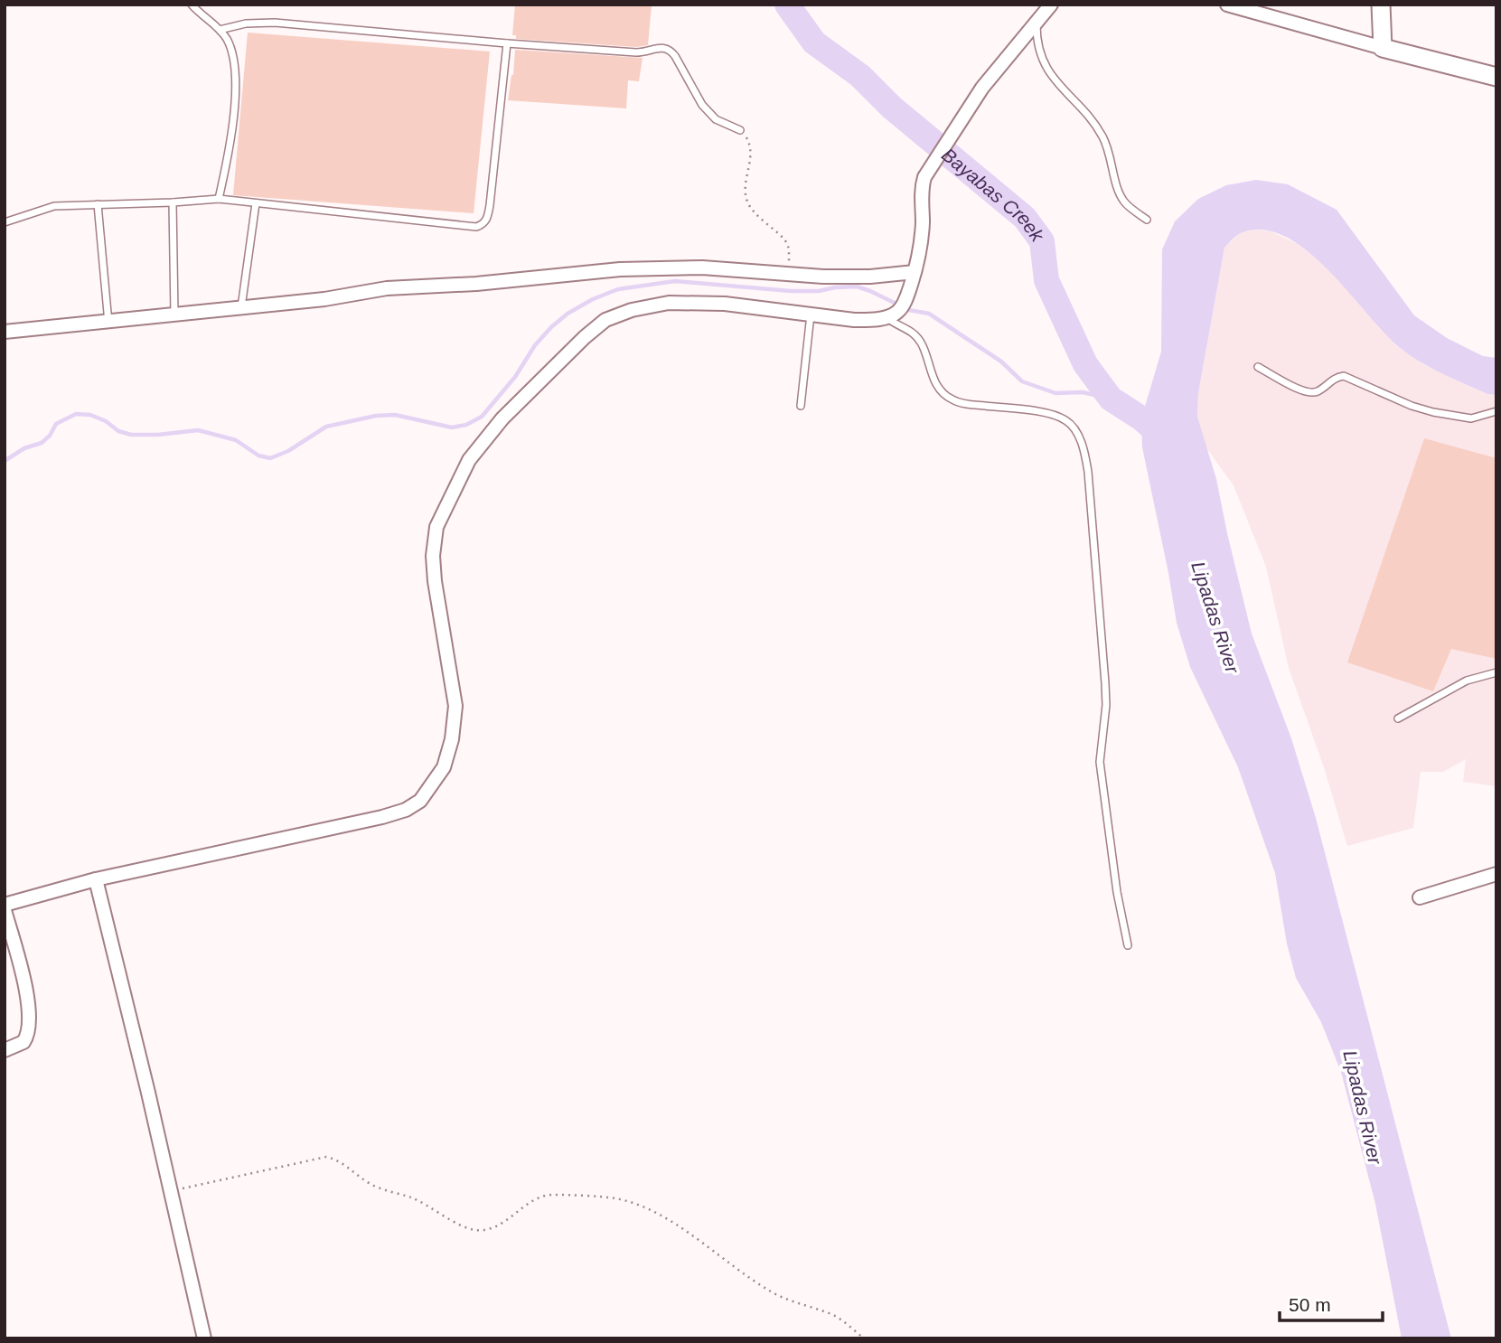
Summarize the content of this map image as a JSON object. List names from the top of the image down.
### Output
{
  "water": ["Bayabas Creek", "Lipadas River"],
  "scale_bar": "50 m"
}
